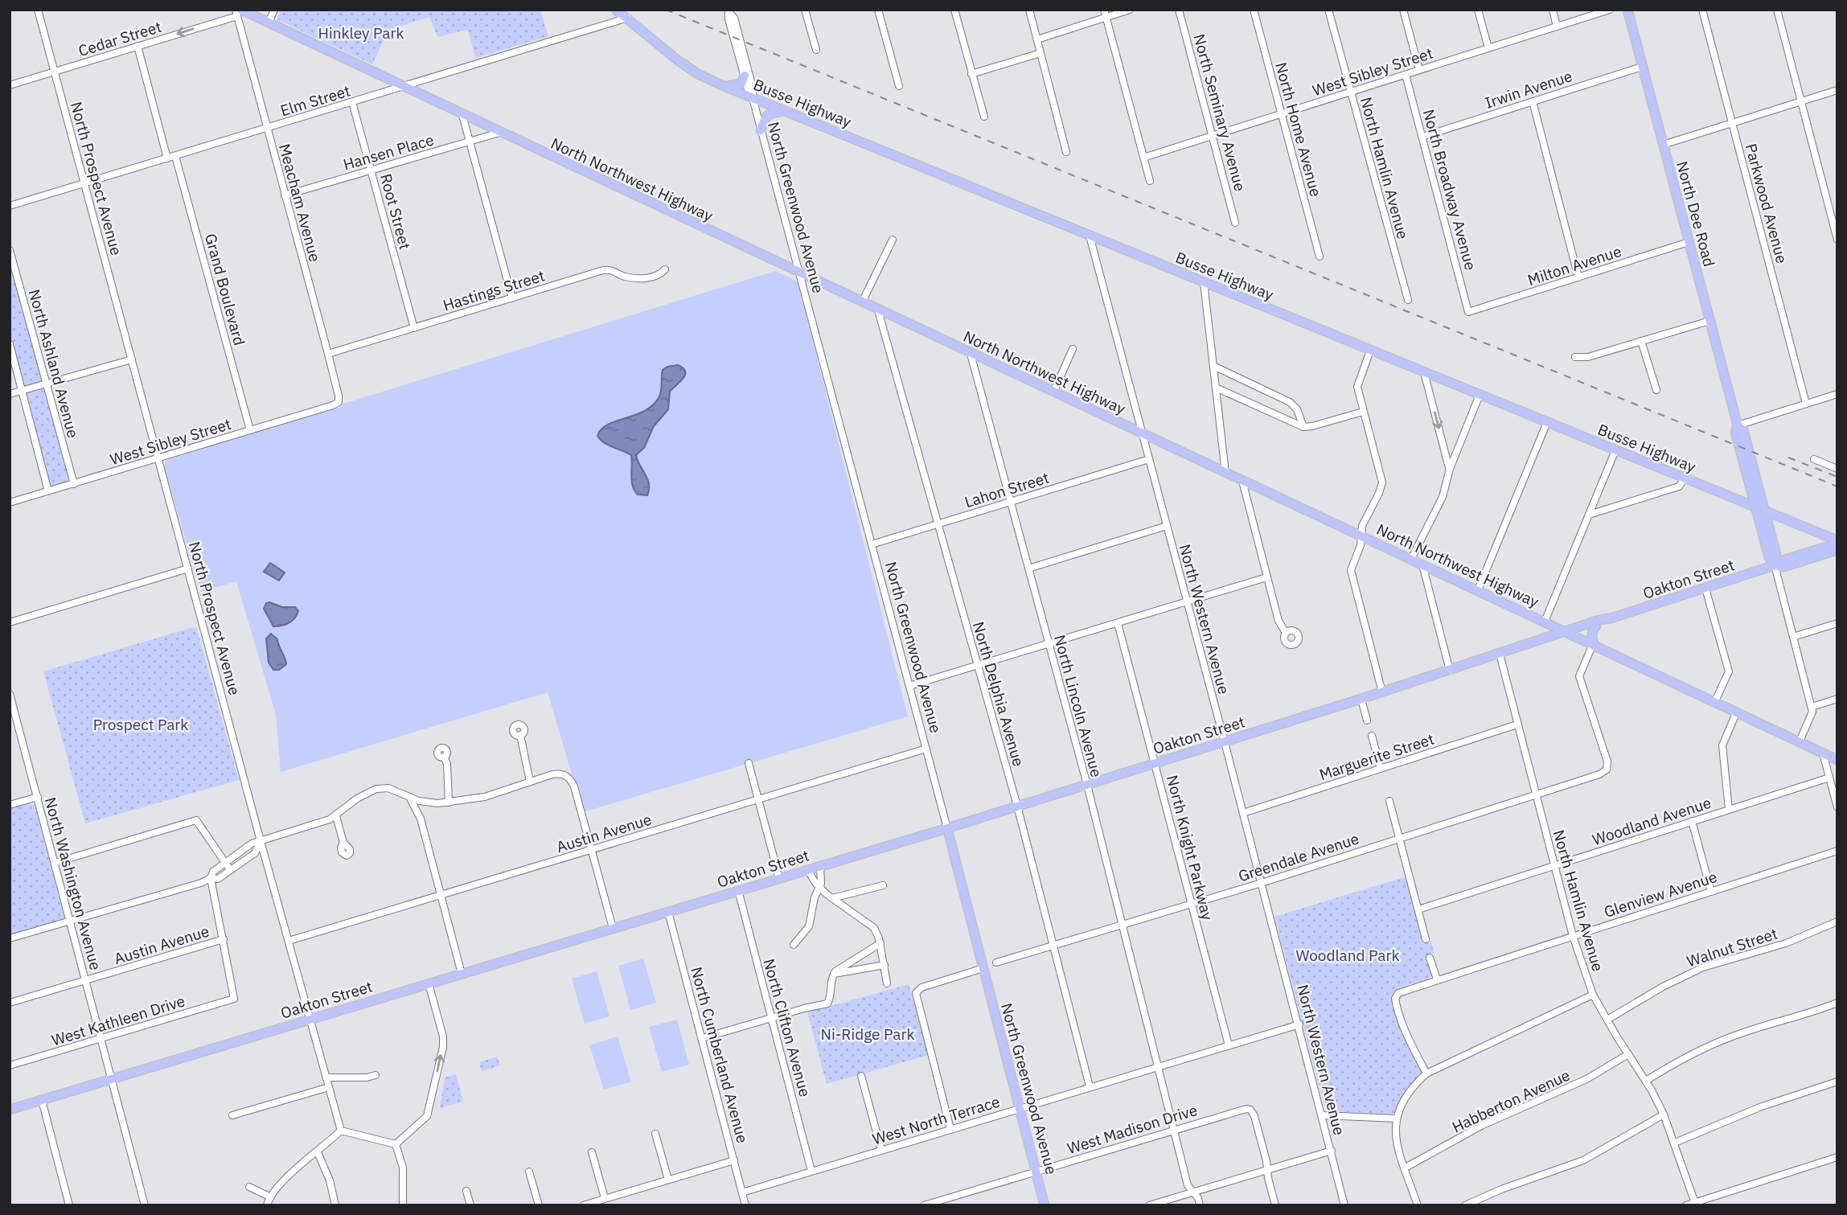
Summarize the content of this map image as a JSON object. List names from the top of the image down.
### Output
{
  "streets": {
    "main road": [
      "Busse Highway",
      "North Northwest Highway",
      "North Greenwood Avenue",
      "North Dee Road",
      "Oakton Street"
    ],
    "street": [
      "Cedar Street",
      "West Sibley Street",
      "Irwin Avenue",
      "Elm Street",
      "North Seminary Avenue",
      "North Home Avenue",
      "Hansen Place",
      "North Hamlin Avenue",
      "North Prospect Avenue",
      "North Broadway Avenue",
      "Meacham Avenue",
      "Parkwood Avenue",
      "Root Street",
      "Milton Avenue",
      "Grand Boulevard",
      "Hastings Street",
      "North Ashland Avenue",
      "Lahon Street",
      "North Western Avenue",
      "North Delphia Avenue",
      "North Lincoln Avenue",
      "Marguerite Street",
      "Woodland Avenue",
      "Austin Avenue",
      "North Knight Parkway",
      "Greendale Avenue",
      "North Washington Avenue",
      "Glenview Avenue",
      "Walnut Street",
      "West Kathleen Drive",
      "North Clifton Avenue",
      "North Cumberland Avenue",
      "Habberton Avenue",
      "West North Terrace",
      "West Madison Drive"
    ]
  },
  "crossings": [
    ["Cedar Street", "North Prospect Avenue"],
    ["Cedar Street", "North Northwest Highway"],
    ["Cedar Street", "Meacham Avenue"],
    ["West Sibley Street", "North Seminary Avenue"],
    ["West Sibley Street", "North Home Avenue"],
    ["West Sibley Street", "North Hamlin Avenue"],
    ["West Sibley Street", "North Prospect Avenue"],
    ["West Sibley Street", "North Broadway Avenue"],
    ["West Sibley Street", "Meacham Avenue"],
    ["West Sibley Street", "Grand Boulevard"],
    ["West Sibley Street", "North Ashland Avenue"],
    ["Irwin Avenue", "North Broadway Avenue"],
    ["Irwin Avenue", "North Dee Road"],
    ["Elm Street", "Busse Highway"],
    ["Elm Street", "North Prospect Avenue"],
    ["Elm Street", "North Northwest Highway"],
    ["Elm Street", "Meacham Avenue"],
    ["Elm Street", "Root Street"],
    ["Elm Street", "Grand Boulevard"],
    ["Busse Highway", "North Greenwood Avenue"],
    ["Busse Highway", "North Dee Road"],
    ["Busse Highway", "Oakton Street"],
    ["Busse Highway", "North Western Avenue"],
    ["Hansen Place", "North Northwest Highway"],
    ["Hansen Place", "Meacham Avenue"],
    ["Hansen Place", "Root Street"],
    ["North Hamlin Avenue", "Oakton Street"],
    ["North Hamlin Avenue", "Marguerite Street"],
    ["North Hamlin Avenue", "Woodland Avenue"],
    ["North Hamlin Avenue", "Greendale Avenue"],
    ["North Hamlin Avenue", "Glenview Avenue"],
    ["North Hamlin Avenue", "Walnut Street"],
    ["North Hamlin Avenue", "Habberton Avenue"],
    ["North Prospect Avenue", "Oakton Street"],
    ["North Prospect Avenue", "Austin Avenue"],
    ["North Northwest Highway", "Meacham Avenue"],
    ["North Northwest Highway", "North Greenwood Avenue"],
    ["North Northwest Highway", "Oakton Street"],
    ["North Northwest Highway", "North Western Avenue"],
    ["North Northwest Highway", "North Delphia Avenue"],
    ["North Northwest Highway", "North Lincoln Avenue"],
    ["North Northwest Highway", "Greendale Avenue"],
    ["North Broadway Avenue", "Milton Avenue"],
    ["Meacham Avenue", "Hastings Street"],
    ["North Greenwood Avenue", "Lahon Street"],
    ["North Greenwood Avenue", "Oakton Street"],
    ["North Greenwood Avenue", "Austin Avenue"],
    ["North Greenwood Avenue", "West North Terrace"],
    ["North Greenwood Avenue", "West Madison Drive"],
    ["Root Street", "Hastings Street"],
    ["North Dee Road", "Milton Avenue"],
    ["North Dee Road", "Oakton Street"],
    ["Lahon Street", "North Western Avenue"],
    ["Lahon Street", "North Delphia Avenue"],
    ["Lahon Street", "North Lincoln Avenue"],
    ["Oakton Street", "North Western Avenue"],
    ["Oakton Street", "North Delphia Avenue"],
    ["Oakton Street", "North Lincoln Avenue"],
    ["Oakton Street", "North Knight Parkway"],
    ["Oakton Street", "North Washington Avenue"],
    ["Oakton Street", "North Clifton Avenue"],
    ["Oakton Street", "North Cumberland Avenue"],
    ["North Western Avenue", "Marguerite Street"],
    ["North Western Avenue", "Greendale Avenue"],
    ["North Western Avenue", "West North Terrace"],
    ["North Delphia Avenue", "Greendale Avenue"],
    ["North Delphia Avenue", "West North Terrace"],
    ["North Lincoln Avenue", "Greendale Avenue"],
    ["North Lincoln Avenue", "West North Terrace"],
    ["North Lincoln Avenue", "West Madison Drive"],
    ["Austin Avenue", "North Washington Avenue"],
    ["Austin Avenue", "West Kathleen Drive"],
    ["North Knight Parkway", "Greendale Avenue"],
    ["North Knight Parkway", "West North Terrace"],
    ["North Washington Avenue", "West Kathleen Drive"],
    ["North Clifton Avenue", "West North Terrace"],
    ["North Cumberland Avenue", "West North Terrace"]
  ],
  "one_way": ["Cedar Street"],
  "parks": [
    "Hinkley Park",
    "Prospect Park",
    "Woodland Park",
    "Ni-Ridge Park"
  ]
}
